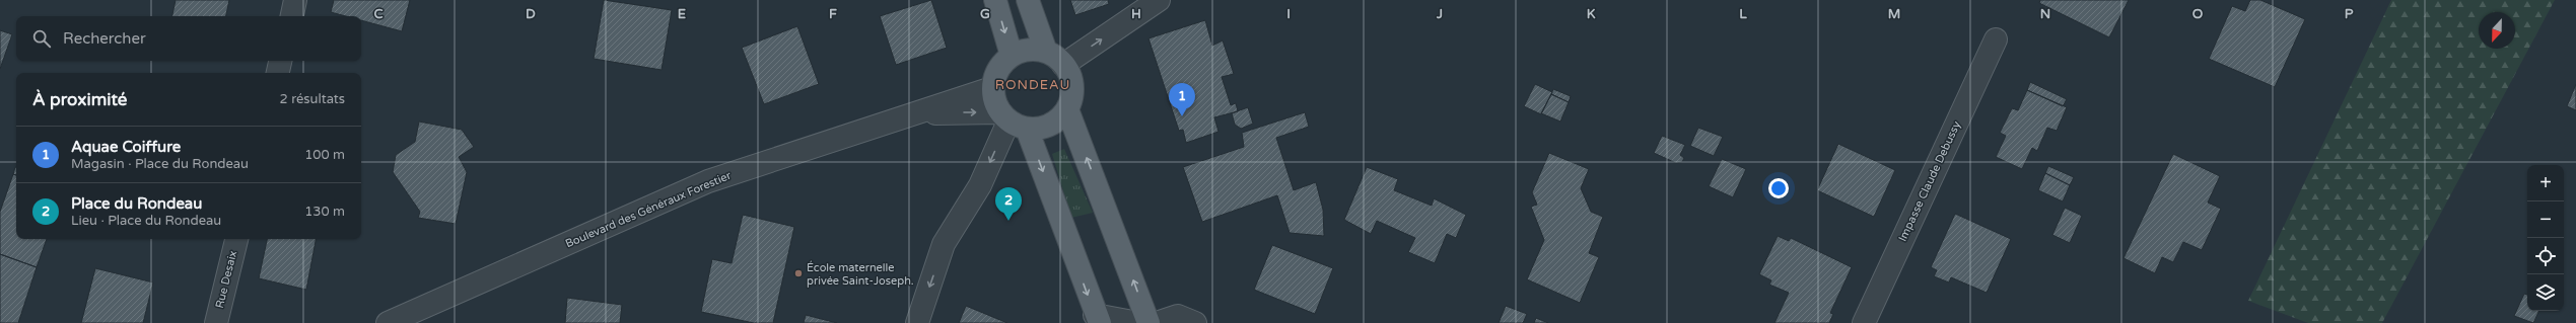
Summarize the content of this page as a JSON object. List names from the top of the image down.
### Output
{
  "streets": {
    "street": ["Impasse Claude Debussy", "Boulevard des Généraux Forestier", "Rue Desaix"]
  },
  "districts": ["RONDEAU"],
  "places": ["École maternelle privée Saint-Joseph."],
  "north": "bottom",
  "page": {
    "search": "Rechercher",
    "heading": ["À proximité", "2 résultats"],
    "pins": ["1", "2"],
    "list": [
      {
        "mark": "1",
        "name": "Aquae Coiffure",
        "note": "Magasin · Place du Rondeau",
        "value": "100 m"
      },
      {
        "mark": "2",
        "name": "Place du Rondeau",
        "note": "Lieu · Place du Rondeau",
        "value": "130 m"
      }
    ],
    "map_buttons": ["+", "−"]
  },
  "grid": {
    "columns": [
      "C",
      "D",
      "E",
      "F",
      "G",
      "H",
      "I",
      "J",
      "K",
      "L",
      "M",
      "N",
      "O",
      "P"
    ]
  }
}
